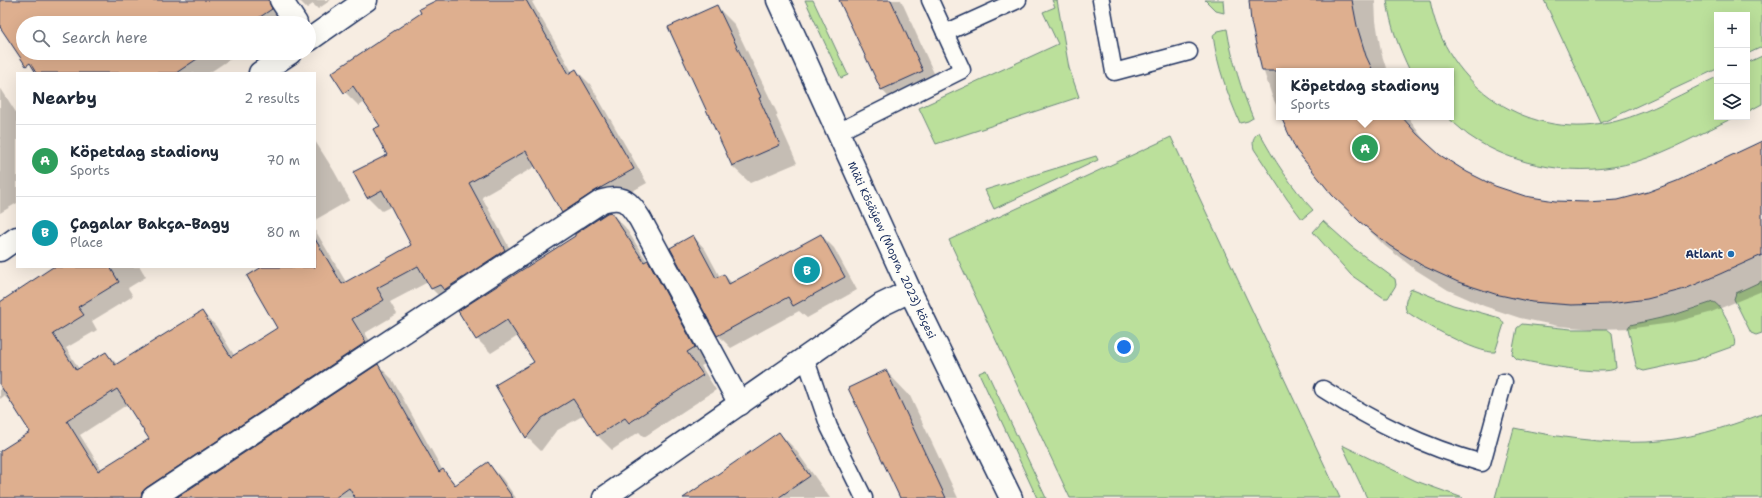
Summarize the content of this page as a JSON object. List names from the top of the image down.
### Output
{
  "streets": {
    "street": ["Mäti Kösäýew (Mopra, 2023) köçesi"]
  },
  "places": ["Atlant"],
  "page": {
    "map_buttons": ["+", "−"],
    "search": "Search here",
    "popup": ["Köpetdag stadiony", "Sports"],
    "heading": ["Nearby", "2 results"],
    "list": [
      {
        "mark": "A",
        "name": "Köpetdag stadiony",
        "note": "Sports",
        "value": "70 m"
      },
      {
        "mark": "B",
        "name": "Çagalar Bakça-Bagy",
        "note": "Place",
        "value": "80 m"
      }
    ],
    "pins": ["A", "B"]
  }
}
